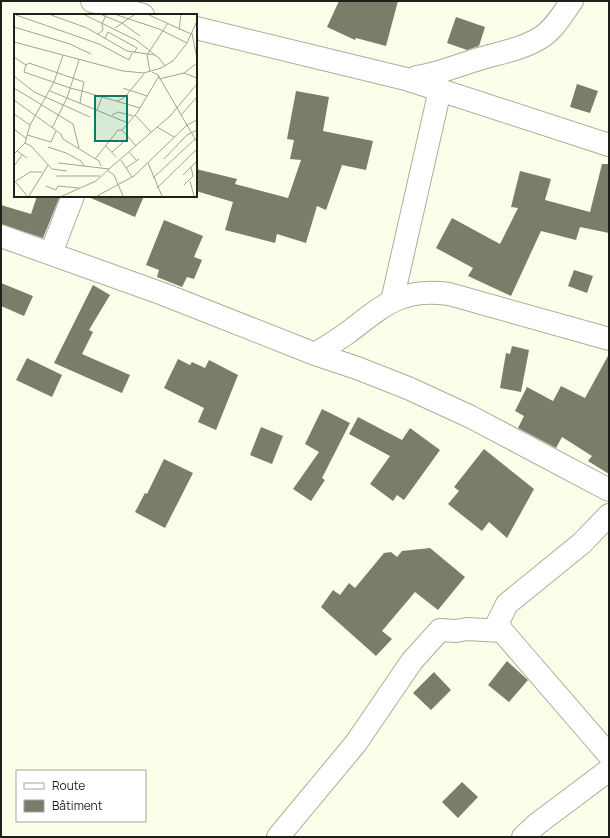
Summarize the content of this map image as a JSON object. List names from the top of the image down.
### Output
{
  "legend": ["Route", "Bâtiment"]
}
